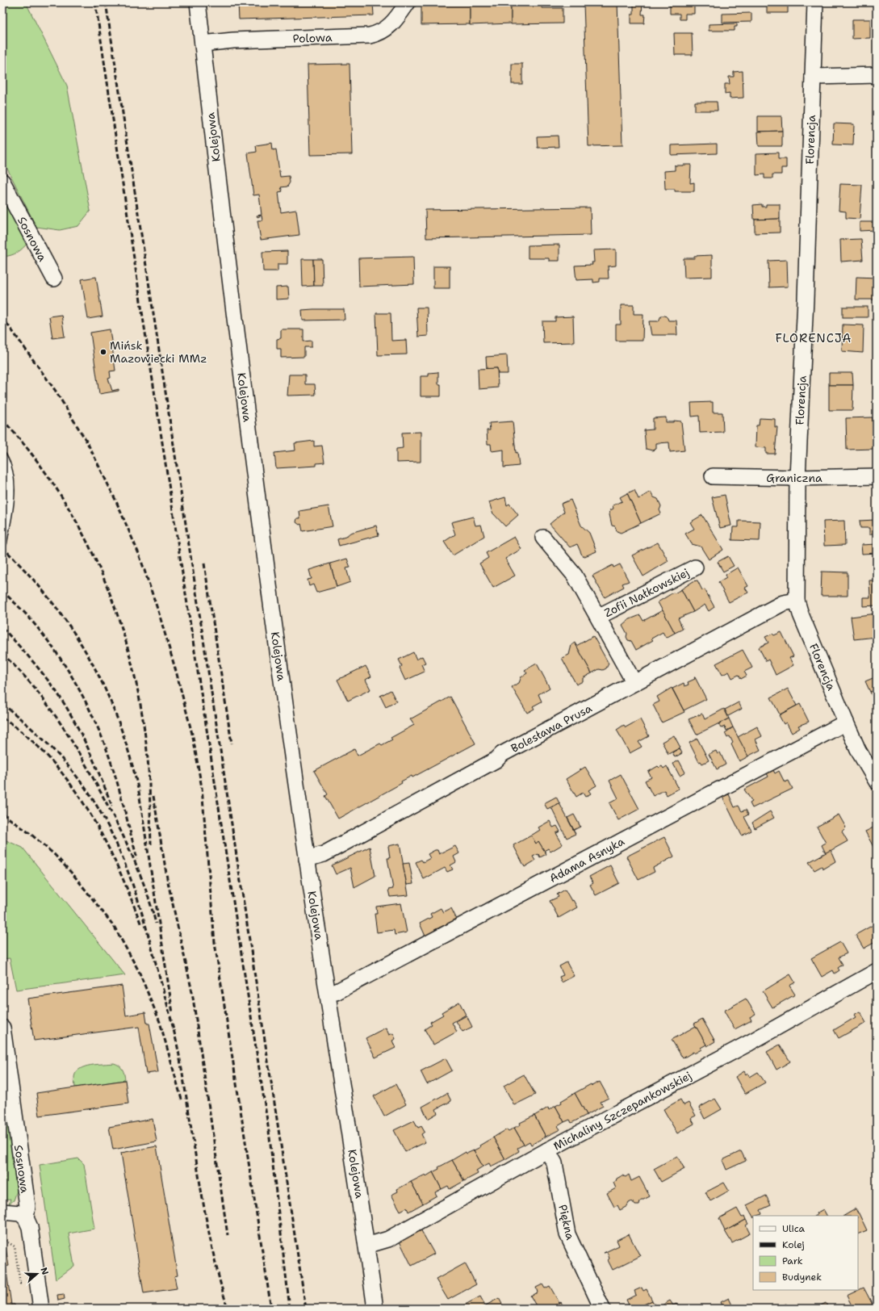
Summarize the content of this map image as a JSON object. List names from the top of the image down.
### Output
{
  "streets": {
    "street": [
      "Polowa",
      "Kolejowa",
      "Florencja",
      "Sosnowa",
      "Graniczna",
      "Zofii Nałkowskiej",
      "Bolesława Prusa",
      "Adama Asnyka",
      "Michaliny Szczepankowskiej",
      "Piękna"
    ]
  },
  "crossings": [
    ["Polowa", "Kolejowa"],
    ["Kolejowa", "Bolesława Prusa"],
    ["Kolejowa", "Adama Asnyka"],
    ["Kolejowa", "Michaliny Szczepankowskiej"],
    ["Florencja", "Graniczna"],
    ["Florencja", "Bolesława Prusa"],
    ["Florencja", "Adama Asnyka"],
    ["Zofii Nałkowskiej", "Bolesława Prusa"],
    ["Michaliny Szczepankowskiej", "Piękna"]
  ],
  "districts": ["FLORENCJA"],
  "places": ["Mińsk Mazowiecki MMz"],
  "legend": [
    "Ulica",
    "Kolej",
    "Park",
    "Budynek"
  ],
  "north": "right"
}
